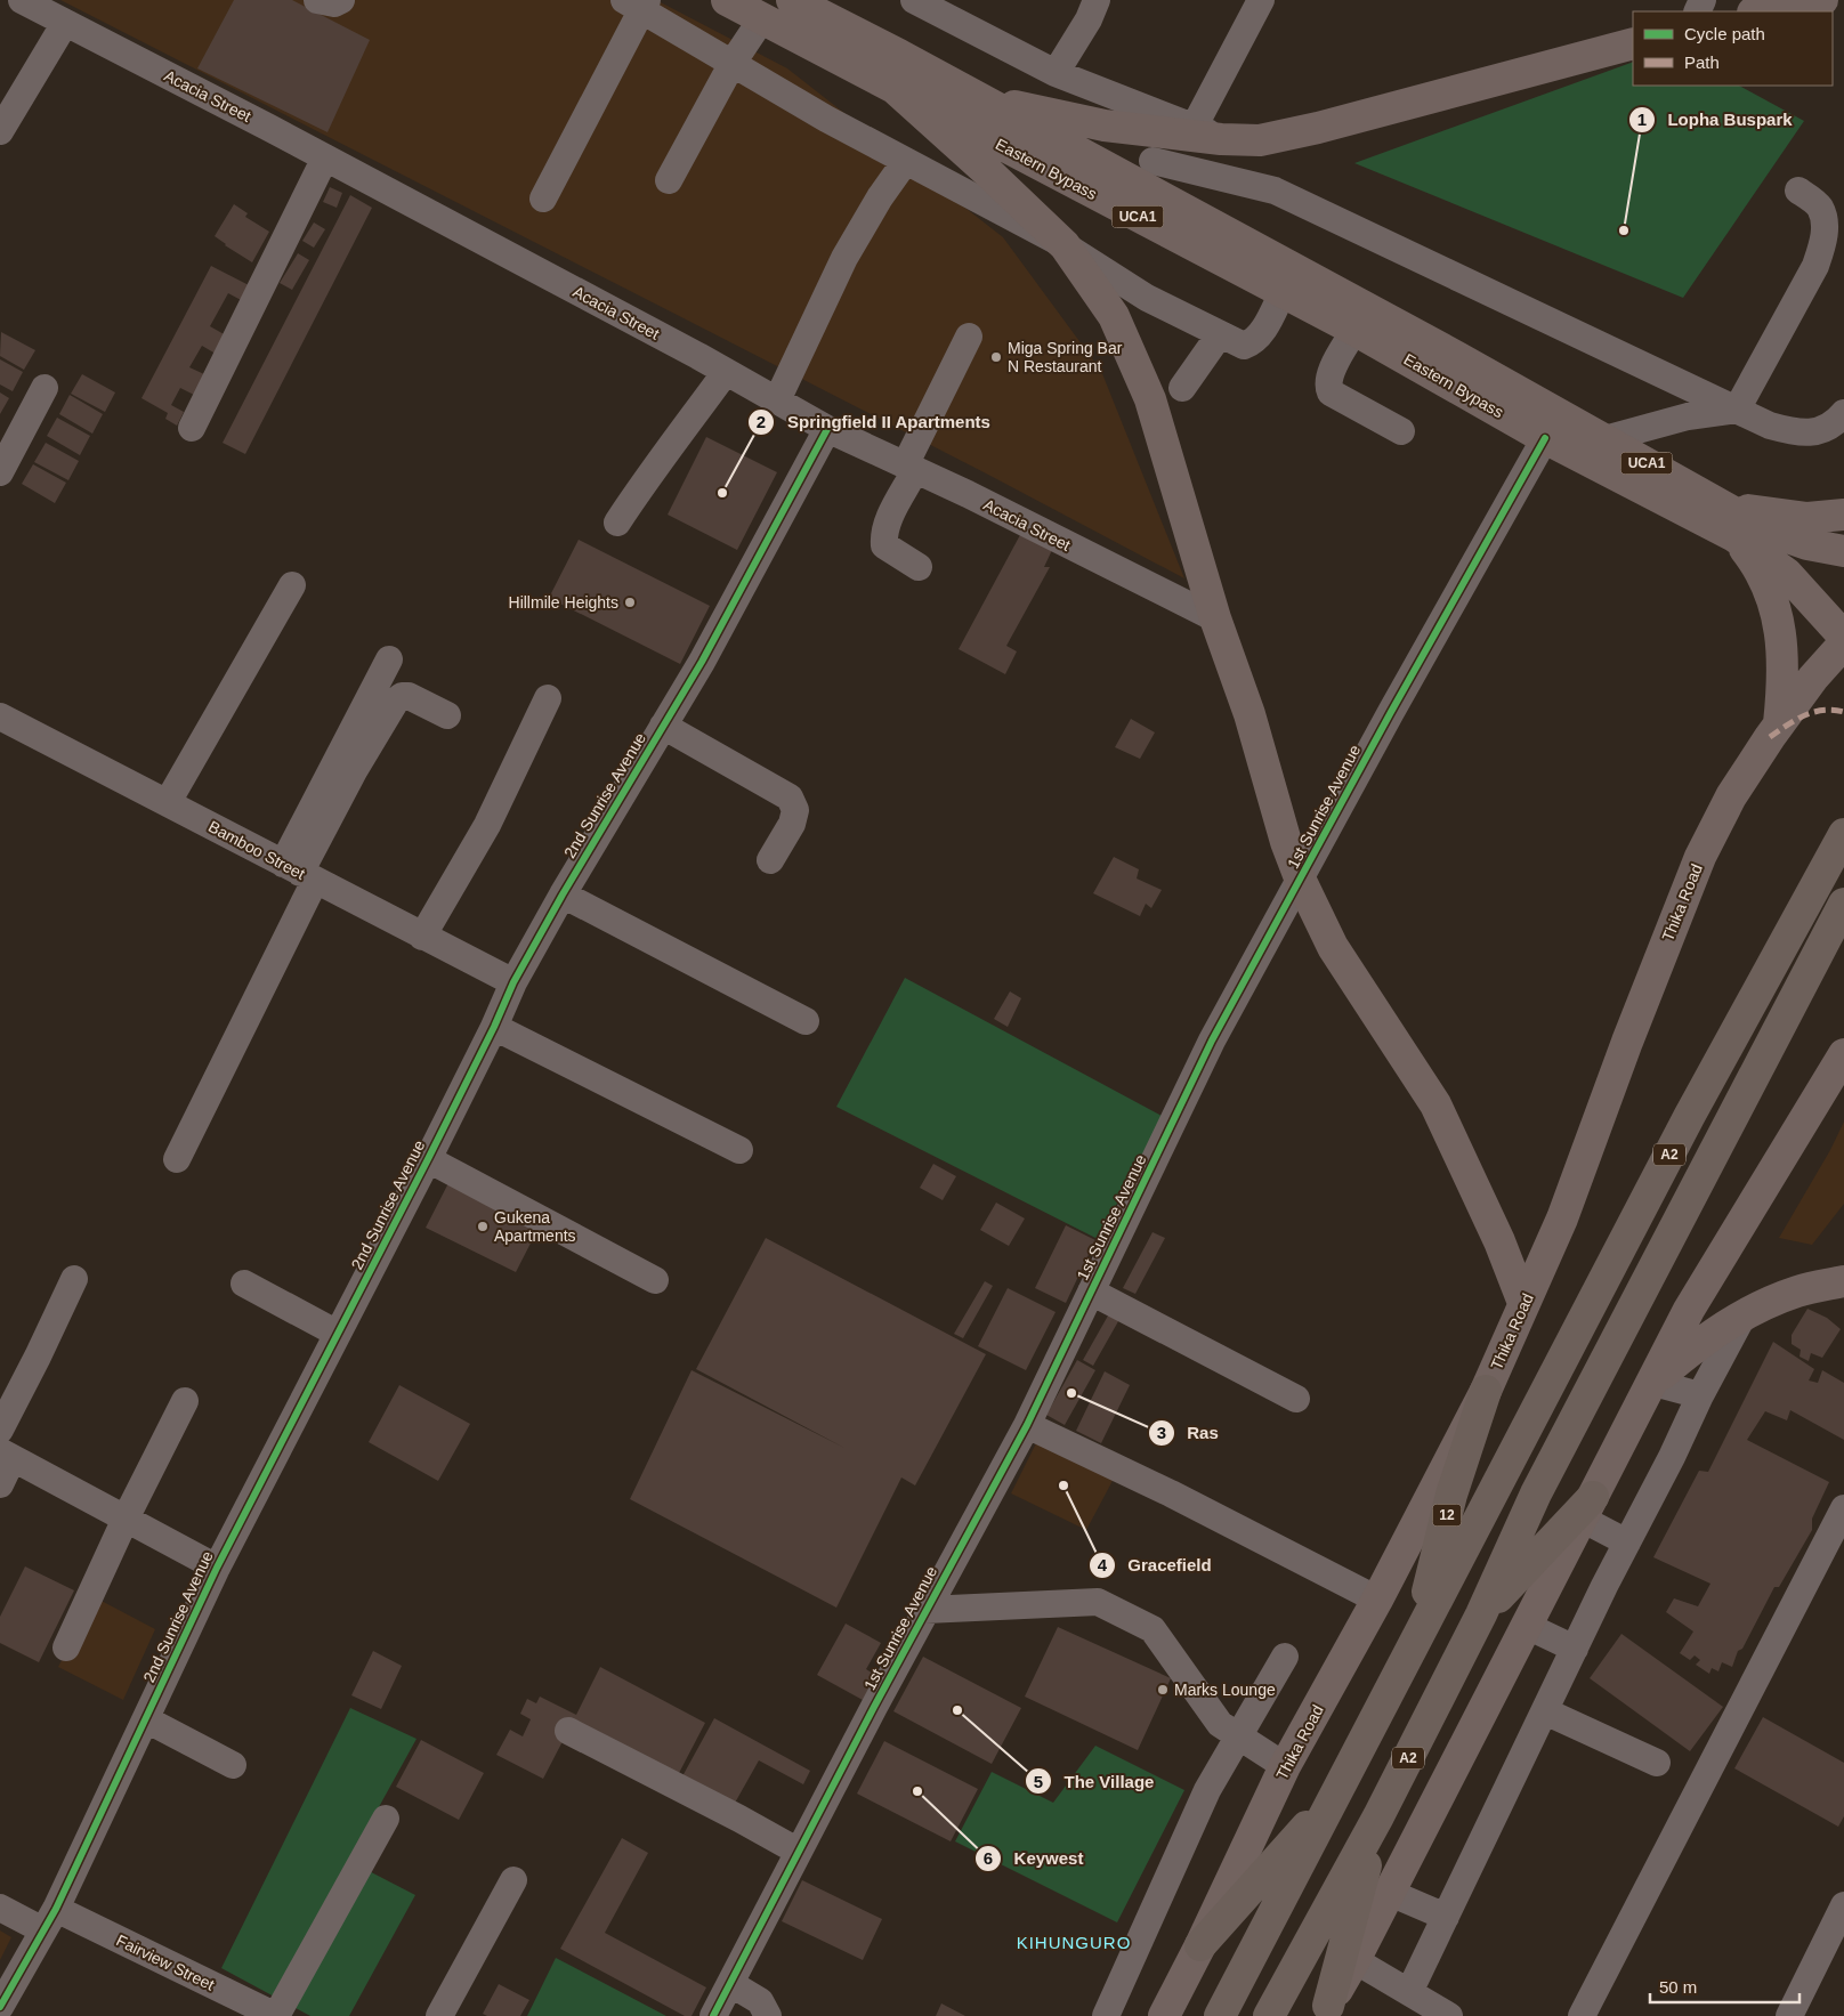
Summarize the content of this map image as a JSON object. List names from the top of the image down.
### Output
{
  "streets": {
    "highway": ["A2", "12"],
    "main road": ["Eastern Bypass", "UCA1", "Thika Road"],
    "street": [
      "Acacia Street",
      "2nd Sunrise Avenue",
      "1st Sunrise Avenue",
      "Bamboo Street",
      "Fairview Street"
    ]
  },
  "crossings": [
    ["Acacia Street", "2nd Sunrise Avenue"],
    ["Eastern Bypass", "UCA1"],
    ["Eastern Bypass", "1st Sunrise Avenue"],
    ["UCA1", "1st Sunrise Avenue"],
    ["2nd Sunrise Avenue", "Bamboo Street"],
    ["2nd Sunrise Avenue", "Fairview Street"],
    ["Thika Road", "12"],
    ["A2", "12"]
  ],
  "districts": ["KIHUNGURO"],
  "places": [
    "Lopha Buspark",
    "Miga Spring Bar N Restaurant",
    "Springfield II Apartments",
    "Hillmile Heights",
    "Gukena Apartments",
    "Ras",
    "Gracefield",
    "Marks Lounge",
    "The Village",
    "Keywest"
  ],
  "legend": ["Cycle path", "Path"],
  "scale_bar": "50 m"
}
